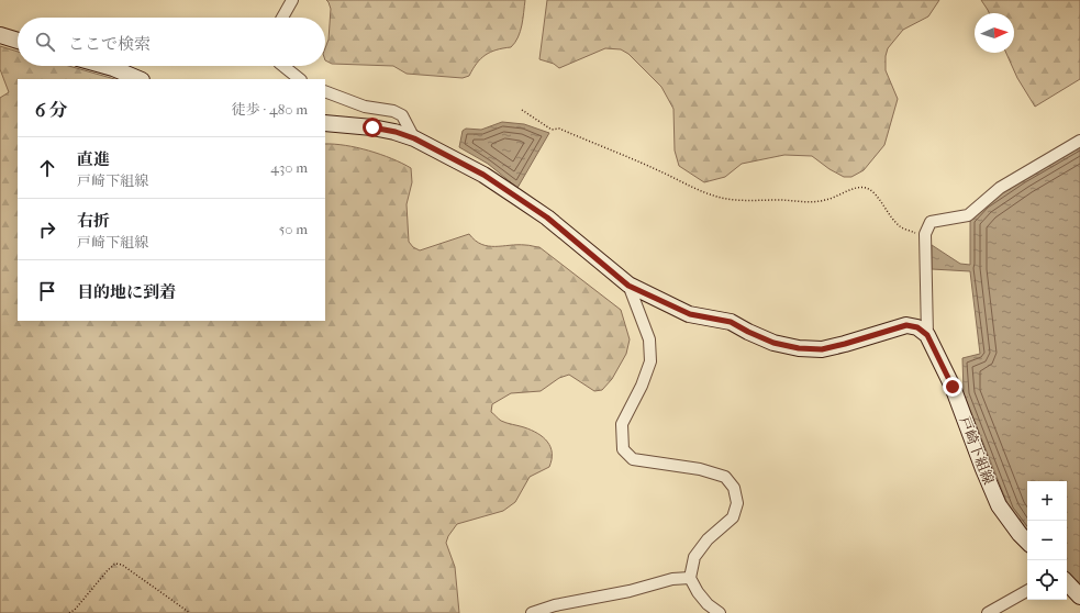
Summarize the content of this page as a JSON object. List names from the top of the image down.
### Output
{
  "streets": {
    "main road": ["戸崎下組線"]
  },
  "north": "right",
  "page": {
    "search": "ここで検索",
    "heading": ["6 分", "徒歩 · 480 m"],
    "list": [
      ["直進", "戸崎下組線", "430 m"],
      ["右折", "戸崎下組線", "50 m"],
      "目的地に到着"
    ],
    "map_buttons": ["+", "−"]
  }
}
